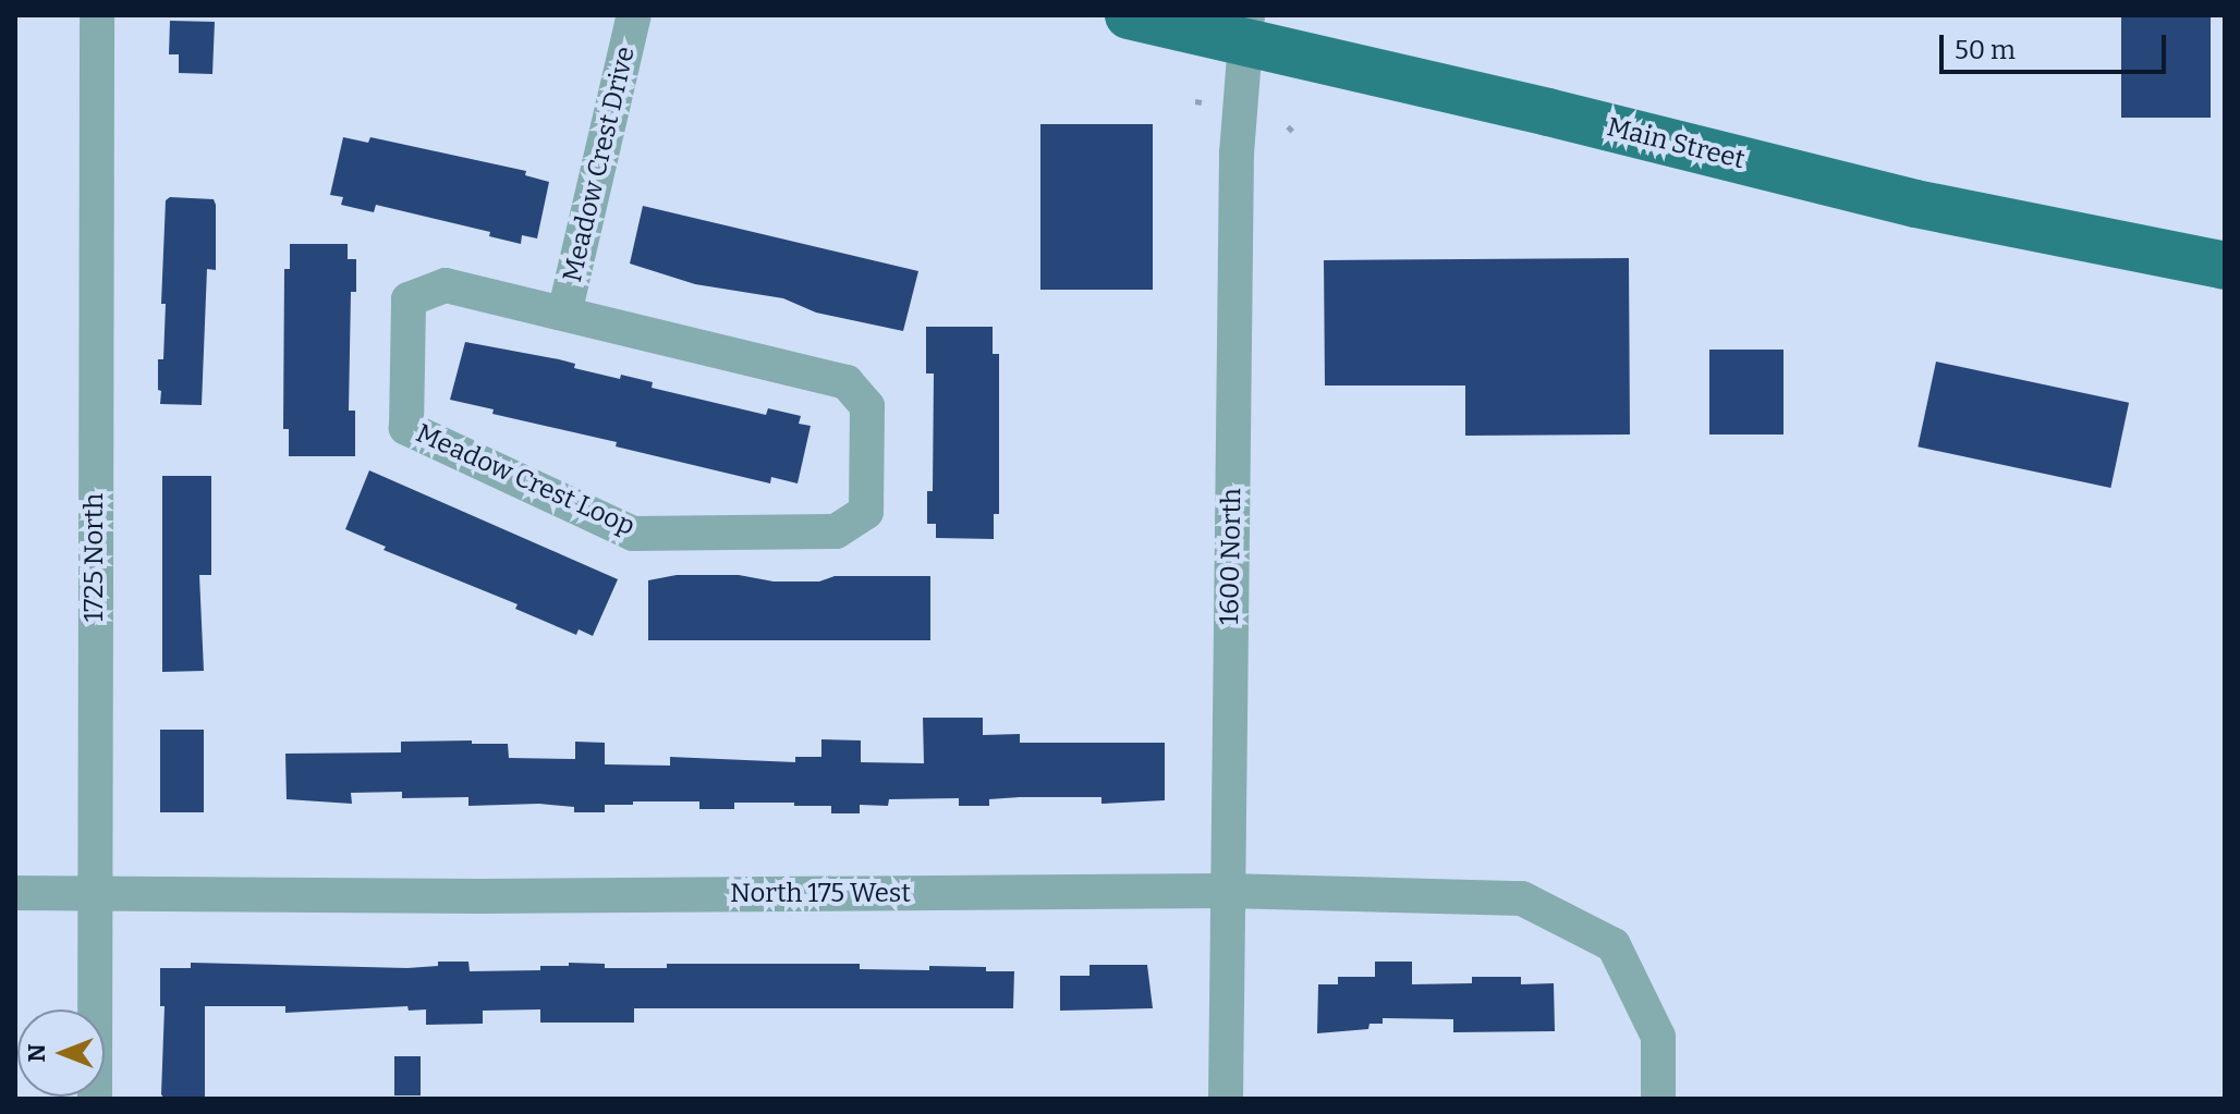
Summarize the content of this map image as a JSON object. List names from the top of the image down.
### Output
{
  "streets": {
    "main road": ["Main Street"],
    "street": [
      "Meadow Crest Drive",
      "Meadow Crest Loop",
      "1600 North",
      "1725 North",
      "North 175 West"
    ]
  },
  "crossings": [
    ["Main Street", "1600 North"],
    ["Meadow Crest Drive", "Meadow Crest Loop"],
    ["1600 North", "North 175 West"],
    ["1725 North", "North 175 West"]
  ],
  "scale_bar": "50 m",
  "north": "left"
}
